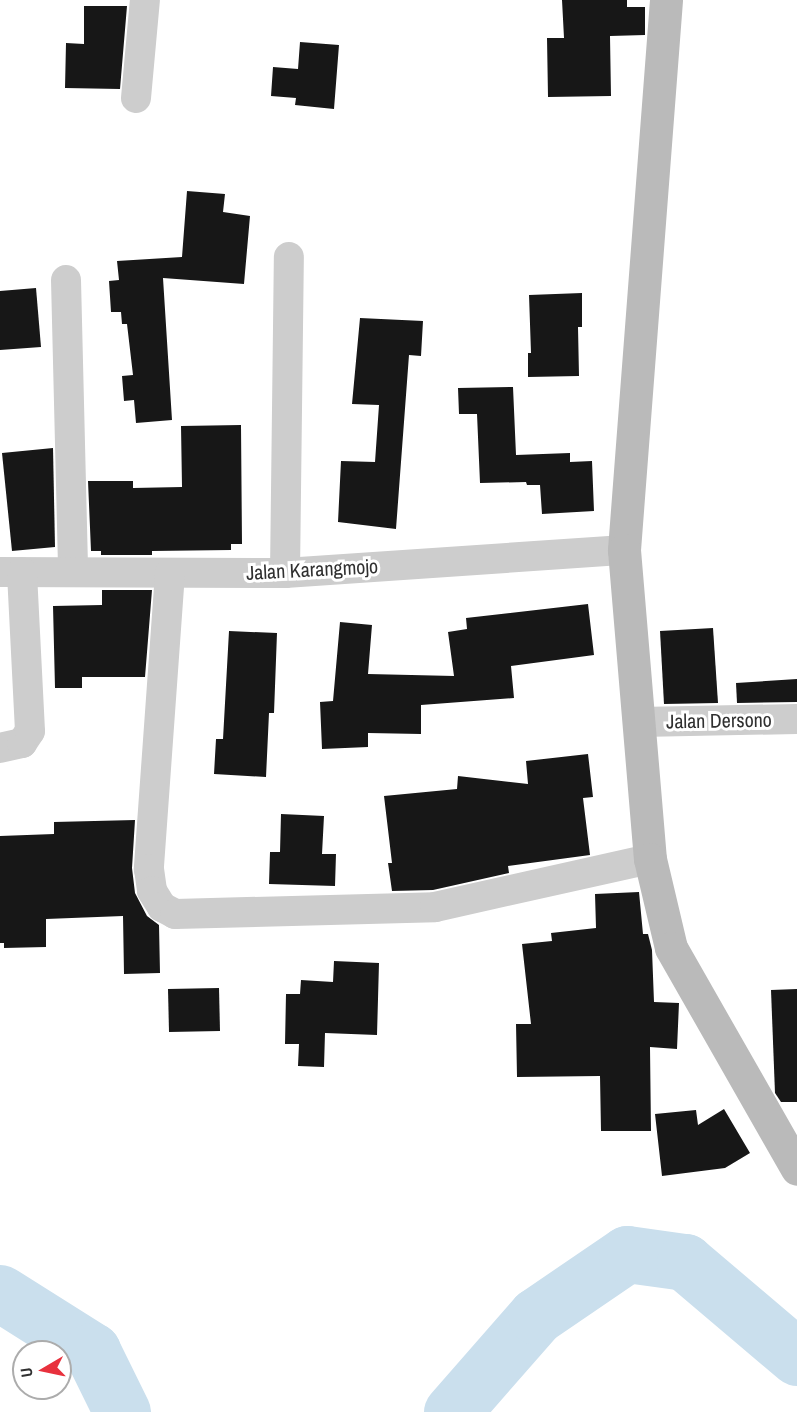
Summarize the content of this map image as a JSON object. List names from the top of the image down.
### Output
{
  "streets": {
    "street": ["Jalan Karangmojo", "Jalan Dersono"]
  },
  "north": "left"
}
